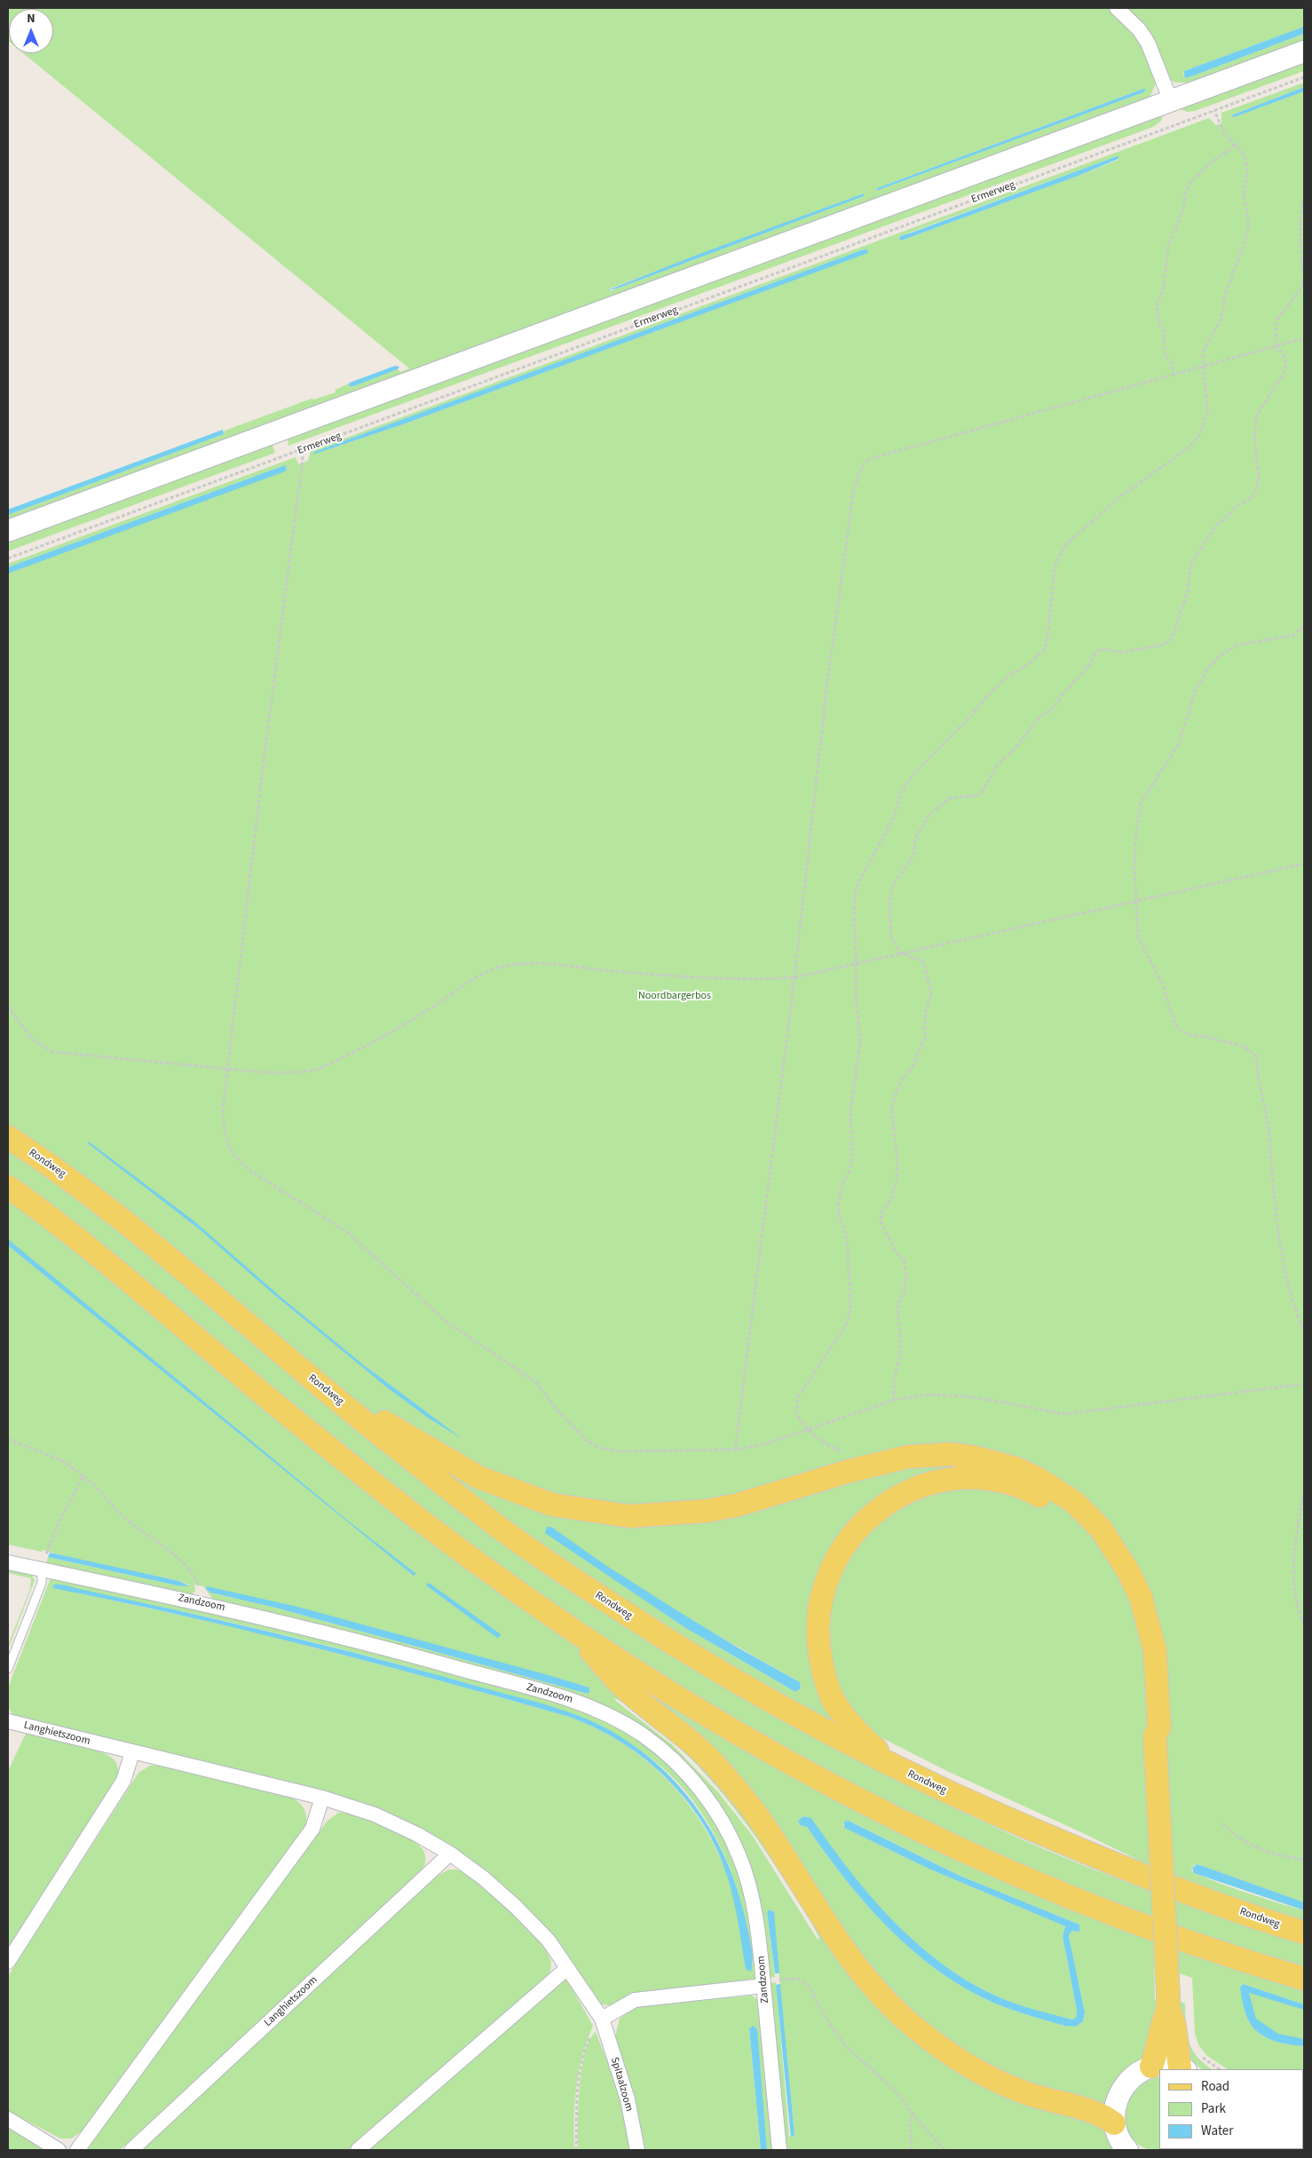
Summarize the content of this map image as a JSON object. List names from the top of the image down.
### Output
{
  "streets": {
    "main road": ["Rondweg"],
    "street": ["Zandzoom", "Langhietszoom", "Spitaalzoom"],
    "path": ["Ermerweg"]
  },
  "crossings": [
    ["Langhietszoom", "Spitaalzoom"]
  ],
  "parks": ["Noordbargerbos"],
  "legend": ["Road", "Park", "Water"],
  "north": "top"
}
